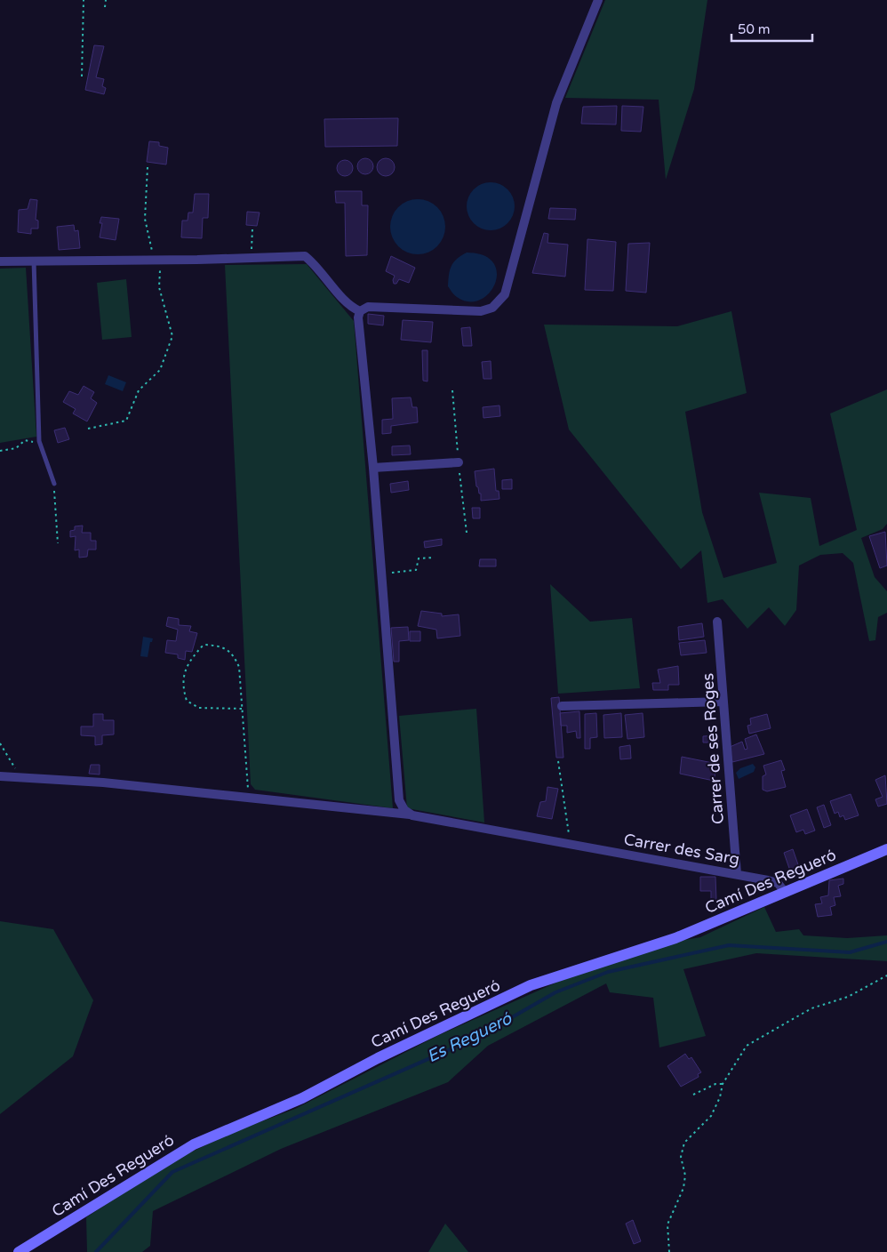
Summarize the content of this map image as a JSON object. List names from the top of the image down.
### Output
{
  "streets": {
    "street": ["Carrer de ses Roges", "Carrer des Sarg", "Camí Des Regueró"]
  },
  "crossings": [
    ["Carrer de ses Roges", "Carrer des Sarg"],
    ["Carrer des Sarg", "Camí Des Regueró"]
  ],
  "water": ["Es Regueró"],
  "scale_bar": "50 m"
}
